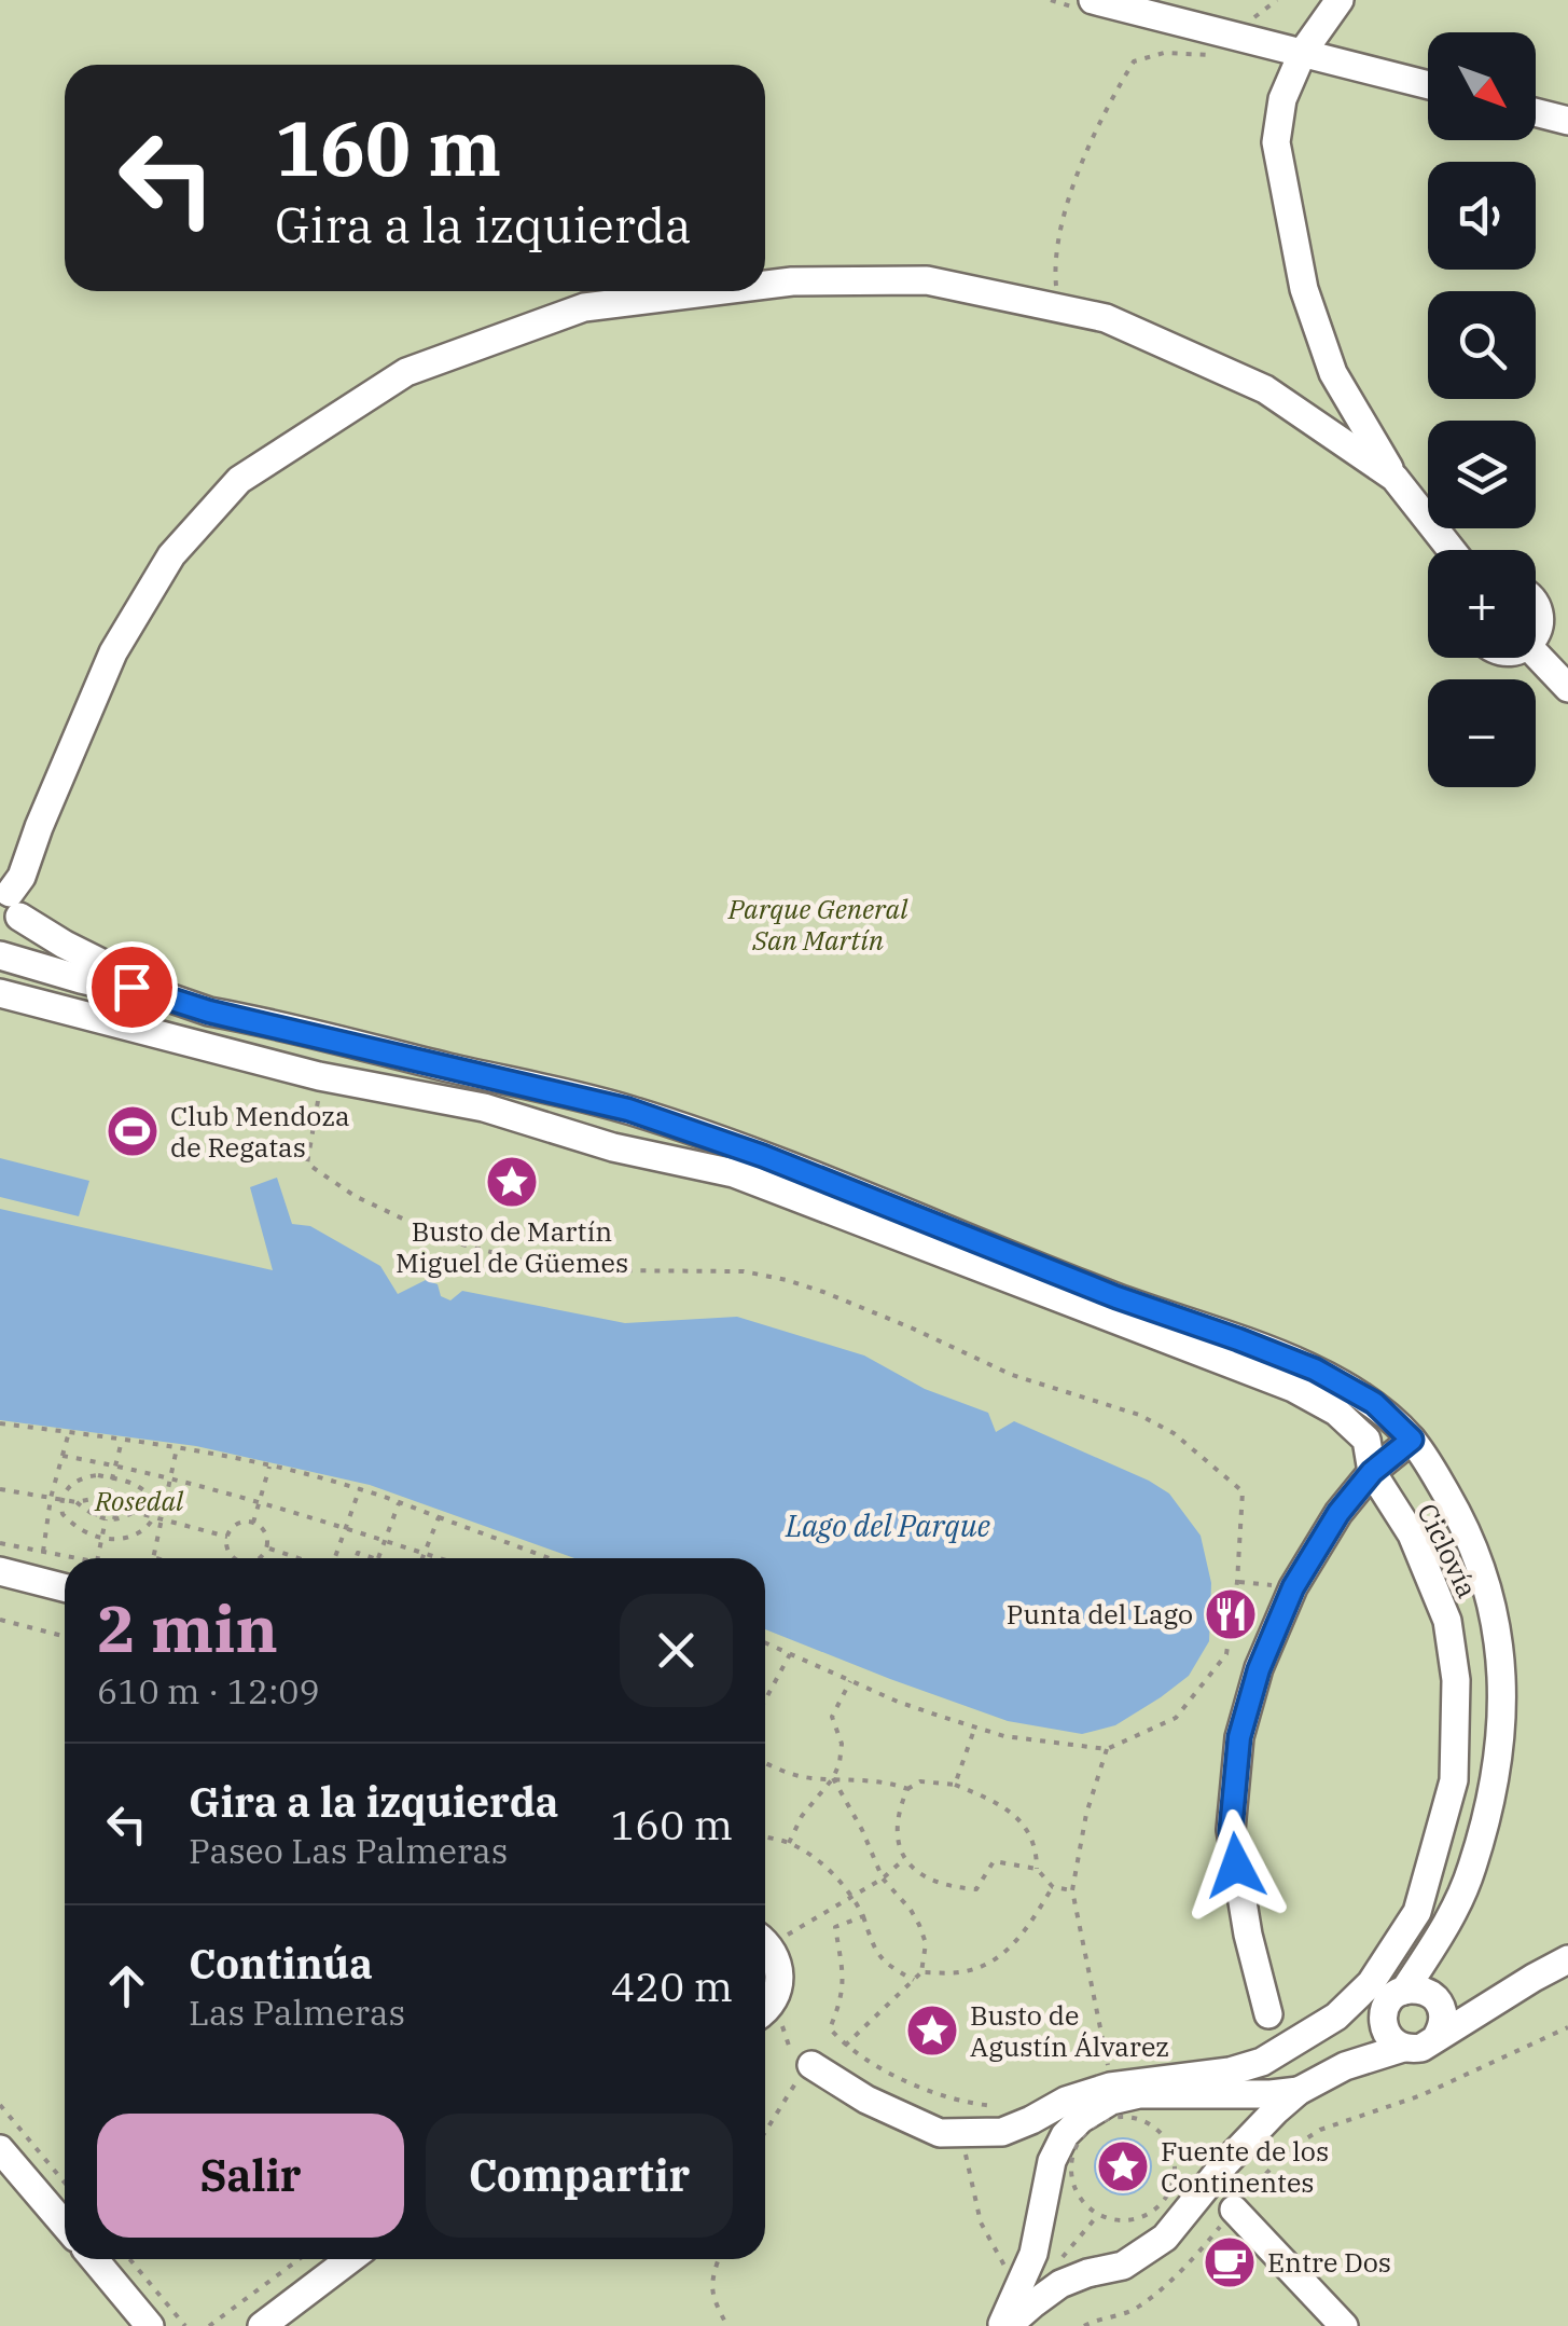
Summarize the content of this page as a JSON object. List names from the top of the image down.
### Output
{
  "water": ["Lago del Parque"],
  "parks": ["Parque General San Martín", "Rosedal"],
  "places": {
    "sports": ["Club Mendoza de Regatas"],
    "place": ["Busto de Martín Miguel de Güemes", "Busto de Agustín Álvarez", "Fuente de los Continentes"],
    "restaurant": ["Punta del Lago"],
    "cafe": ["Entre Dos"]
  },
  "north": "bottom right",
  "page": {
    "map_buttons": ["+", "−"],
    "turn": ["160 m", "Gira a la izquierda"],
    "heading": ["2 min", "610 m · 12:09"],
    "list": [
      {
        "name": "Gira a la izquierda",
        "note": "Paseo Las Palmeras",
        "value": "160 m"
      },
      {
        "name": "Continúa",
        "note": "Las Palmeras",
        "value": "420 m"
      }
    ],
    "buttons": ["Salir", "Compartir"]
  }
}
